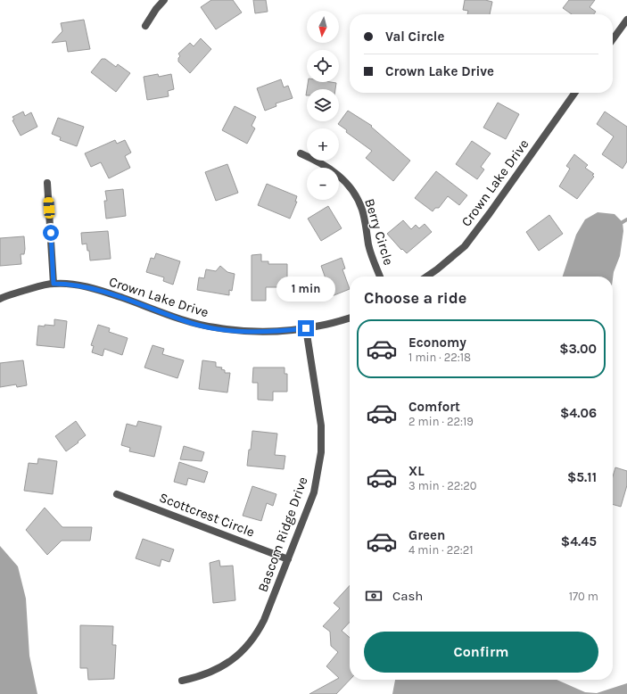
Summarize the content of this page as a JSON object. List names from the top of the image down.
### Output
{
  "streets": {
    "street": [
      "Crown Lake Drive",
      "Berry Circle",
      "Scottcrest Circle",
      "Bascom Ridge Drive"
    ]
  },
  "crossings": [
    ["Crown Lake Drive", "Bascom Ridge Drive"],
    ["Scottcrest Circle", "Bascom Ridge Drive"]
  ],
  "north": "bottom",
  "page": {
    "map_buttons": ["+", "−"],
    "banner": ["Val Circle", "Crown Lake Drive"],
    "bubble": "1 min",
    "heading": "Choose a ride",
    "list": [
      {
        "name": "Economy",
        "note": "1 min · 22:18",
        "value": "$3.00"
      },
      {
        "name": "Comfort",
        "note": "2 min · 22:19",
        "value": "$4.06"
      },
      {
        "name": "XL",
        "note": "3 min · 22:20",
        "value": "$5.11"
      },
      {
        "name": "Green",
        "note": "4 min · 22:21",
        "value": "$4.45"
      }
    ],
    "pay": ["Cash", "170 m"],
    "buttons": "Confirm"
  }
}
